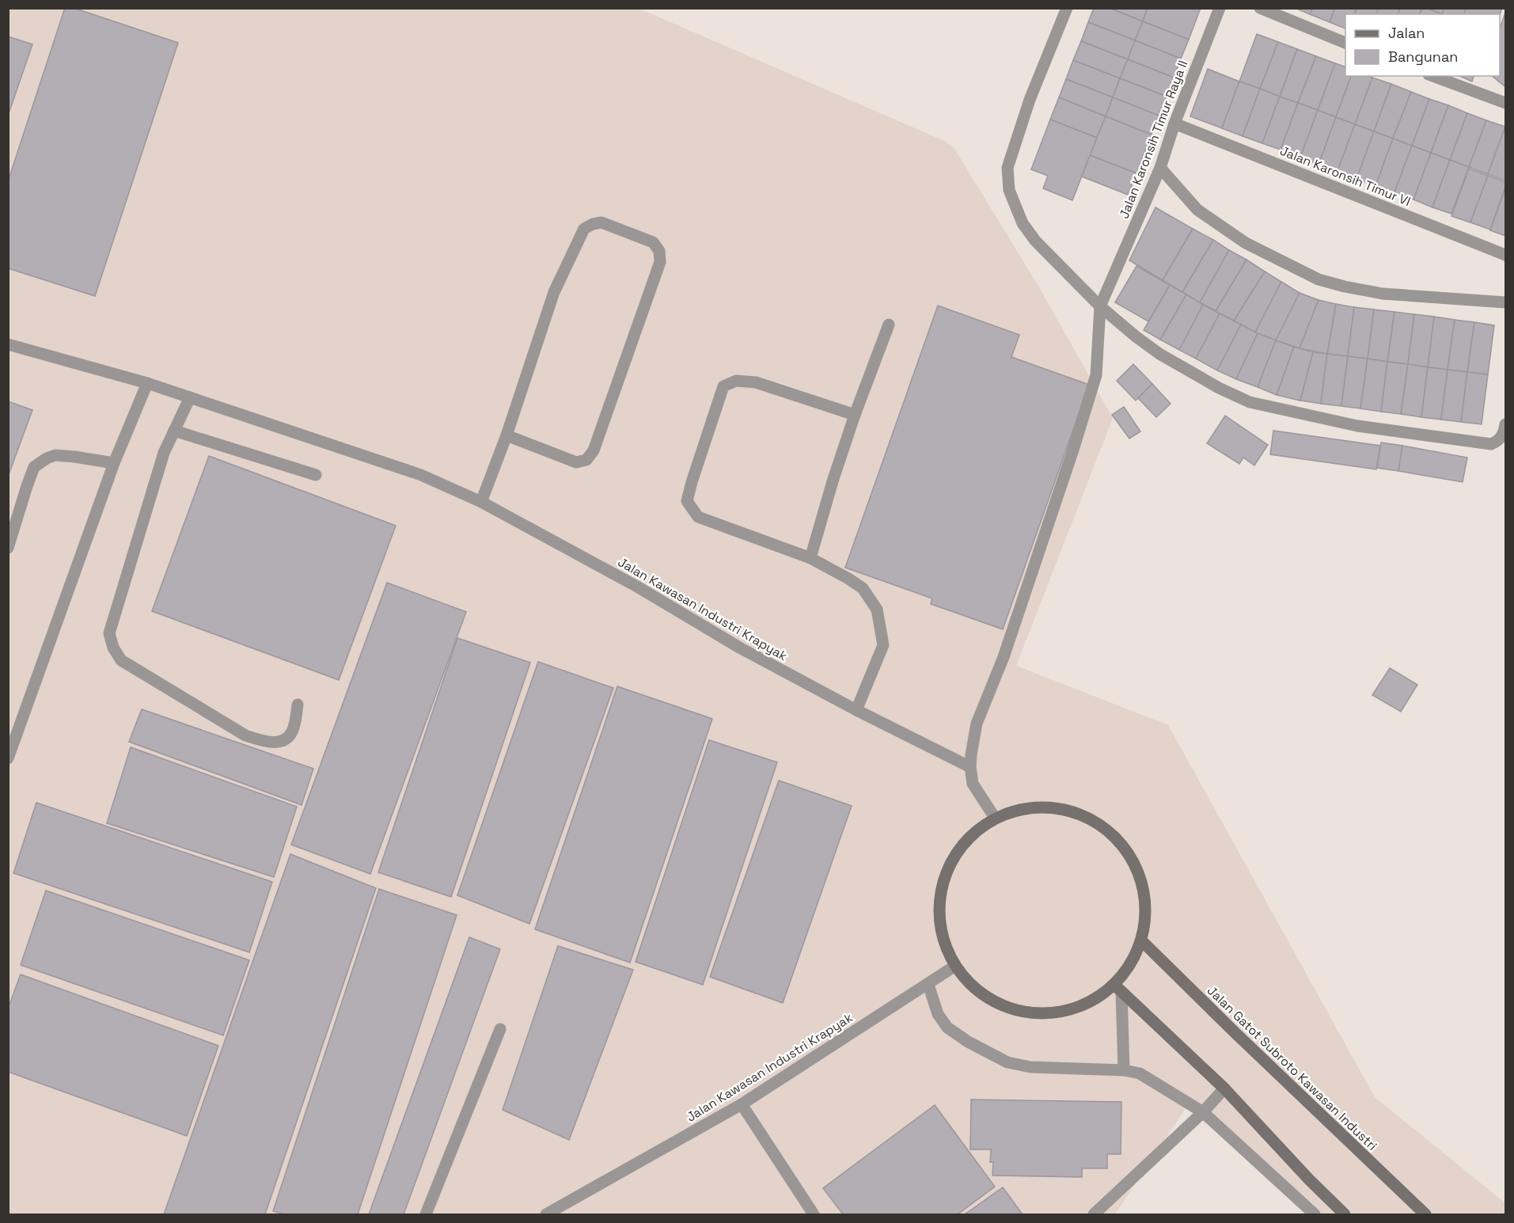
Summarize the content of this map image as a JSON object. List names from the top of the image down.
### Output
{
  "streets": {
    "street": [
      "Jalan Karonsih Timur Raya II",
      "Jalan Karonsih Timur VI",
      "Jalan Kawasan Industri Krapyak",
      "Jalan Gatot Subroto Kawasan Industri"
    ]
  },
  "crossings": [
    ["Jalan Karonsih Timur Raya II", "Jalan Karonsih Timur VI"]
  ],
  "legend": ["Jalan", "Bangunan"]
}
